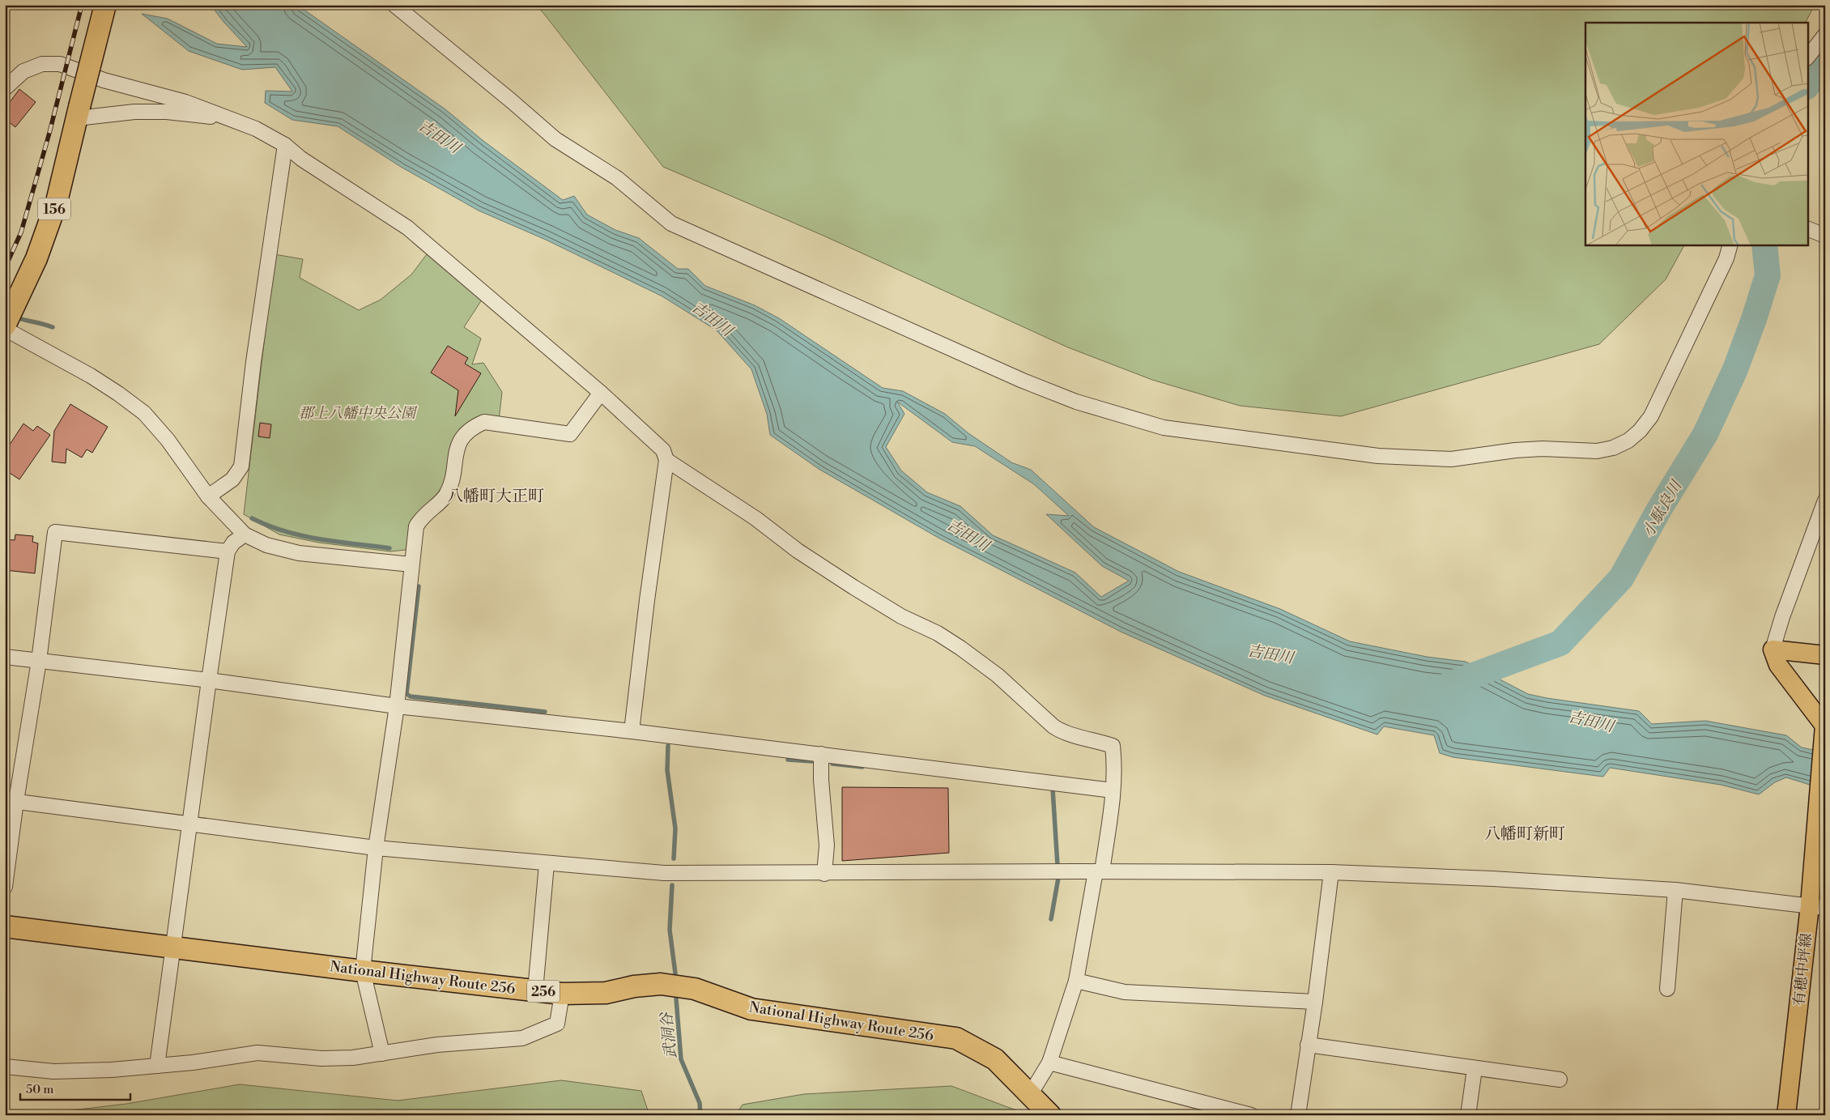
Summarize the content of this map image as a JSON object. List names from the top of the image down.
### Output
{
  "streets": {
    "highway": ["156", "National Highway Route 256", "256"],
    "main road": ["有穂中坪線"]
  },
  "districts": ["八幡町大正町", "八幡町新町"],
  "water": ["吉田川", "小駄良川", "武洞谷"],
  "parks": ["郡上八幡中央公園"],
  "scale_bar": "50 m"
}
